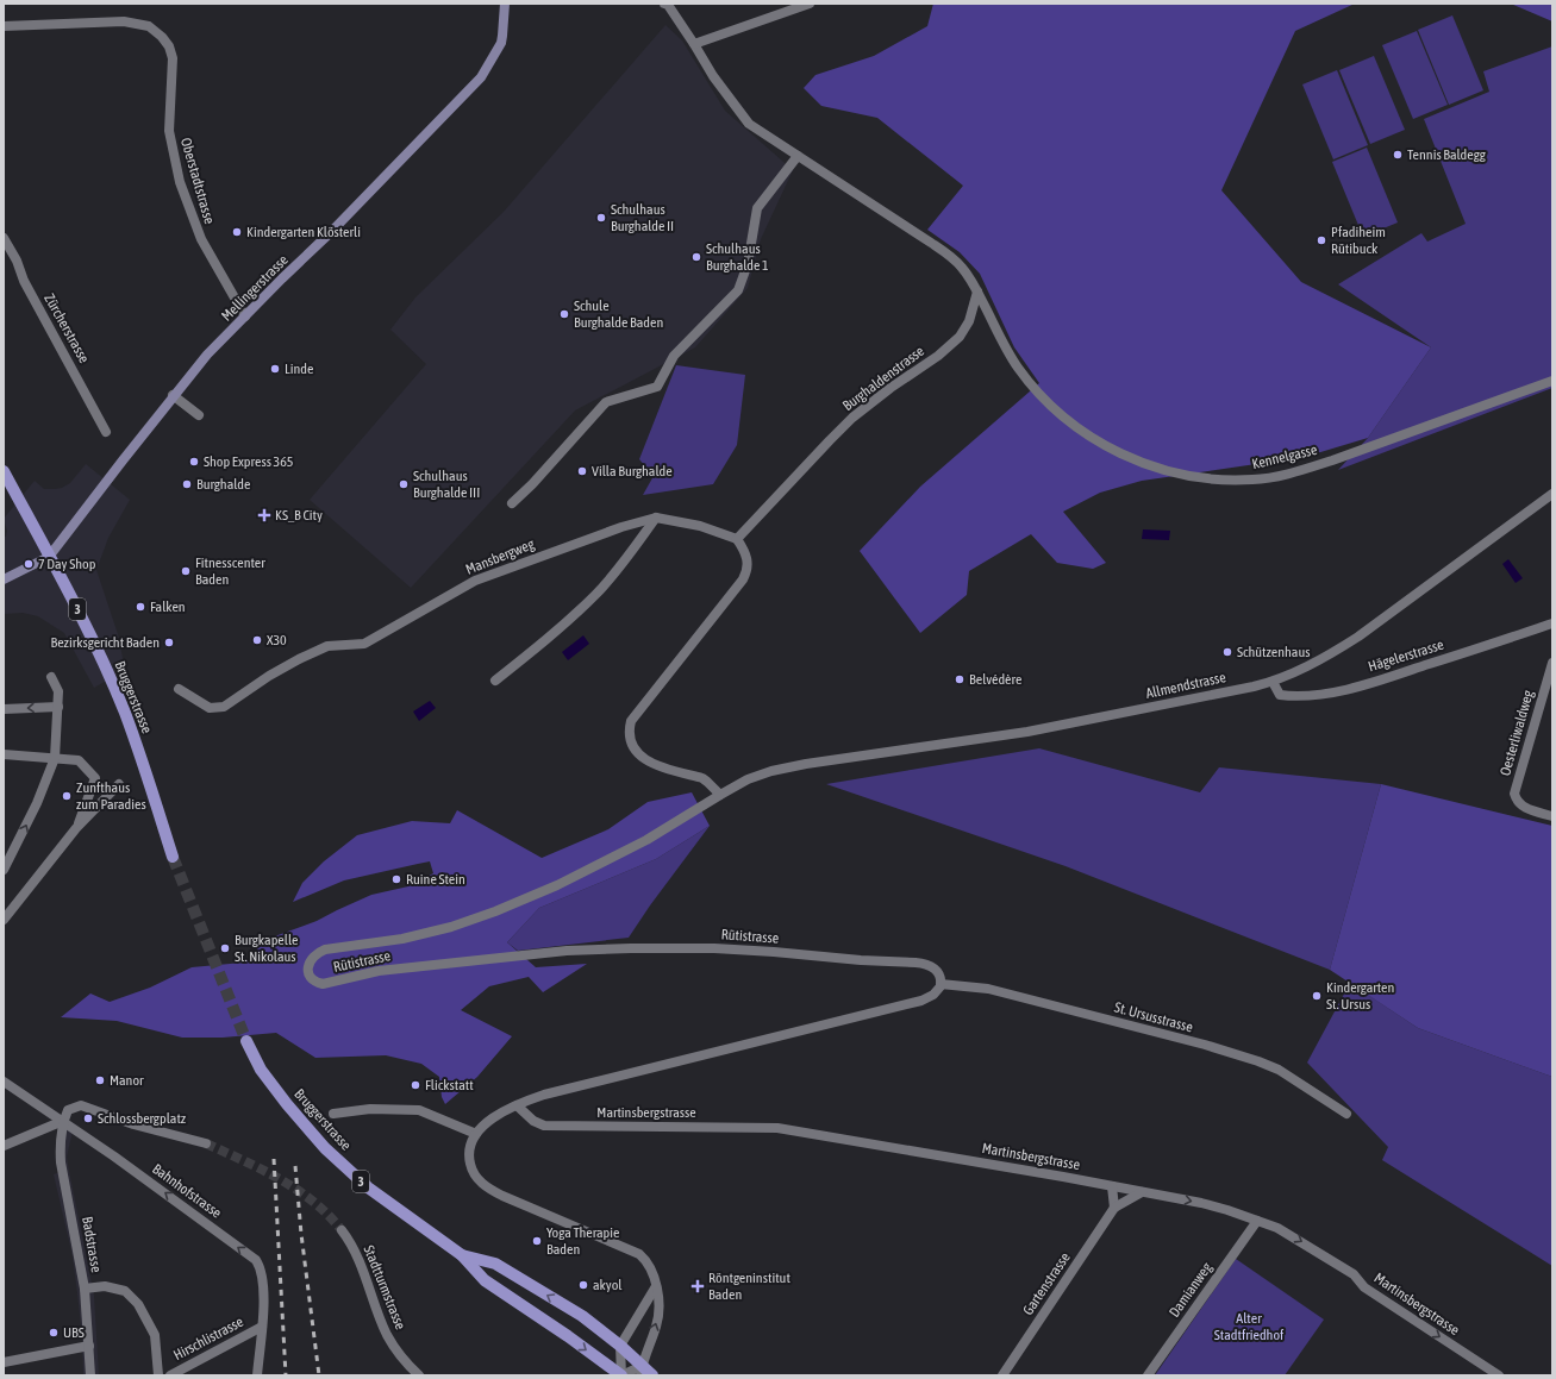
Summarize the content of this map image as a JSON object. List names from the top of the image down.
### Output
{
  "streets": {
    "main road": ["Mellingerstrasse", "3", "Bruggerstrasse"],
    "street": [
      "Oberstadtstrasse",
      "Zürcherstrasse",
      "Burghaldenstrasse",
      "Kennelgasse",
      "Mansbergweg",
      "Hägelerstrasse",
      "Allmendstrasse",
      "Oesterliwaldweg",
      "Rütistrasse",
      "St. Ursusstrasse",
      "Martinsbergstrasse",
      "Bahnhofstrasse",
      "Badstrasse",
      "Gartenstrasse",
      "Stadtturmstrasse",
      "Damianweg",
      "Hirschlistrasse"
    ]
  },
  "crossings": [
    ["Oberstadtstrasse", "Mellingerstrasse"],
    ["Mellingerstrasse", "3"],
    ["Mellingerstrasse", "Bruggerstrasse"],
    ["Burghaldenstrasse", "Kennelgasse"],
    ["Burghaldenstrasse", "Mansbergweg"],
    ["3", "Bruggerstrasse"],
    ["Hägelerstrasse", "Allmendstrasse"],
    ["Allmendstrasse", "Rütistrasse"],
    ["Rütistrasse", "St. Ursusstrasse"],
    ["Martinsbergstrasse", "Gartenstrasse"],
    ["Martinsbergstrasse", "Damianweg"],
    ["Bahnhofstrasse", "Badstrasse"],
    ["Bahnhofstrasse", "Hirschlistrasse"],
    ["Badstrasse", "Hirschlistrasse"]
  ],
  "one_way": ["Martinsbergstrasse", "Bahnhofstrasse"],
  "parks": ["Alter Stadtfriedhof"],
  "places": {
    "other": [
      "Tennis Baldegg",
      "Schulhaus Burghalde II",
      "Kindergarten Klösterli",
      "Pfadiheim Rütibuck",
      "Schulhaus Burghalde 1",
      "Schule Burghalde Baden",
      "Linde",
      "Shop Express 365",
      "Villa Burghalde",
      "Burghalde",
      "Schulhaus Burghalde III",
      "7 Day Shop",
      "Fitnesscenter Baden",
      "Falken",
      "X30",
      "Bezirksgericht Baden",
      "Schützenhaus",
      "Belvédère",
      "Zunfthaus zum Paradies",
      "Ruine Stein",
      "Burgkapelle St. Nikolaus",
      "Kindergarten St. Ursus",
      "Manor",
      "Flickstatt",
      "Schlossbergplatz",
      "Yoga Therapie Baden",
      "akyol",
      "UBS"
    ],
    "health": ["KS_B City", "Röntgeninstitut Baden"]
  }
}
